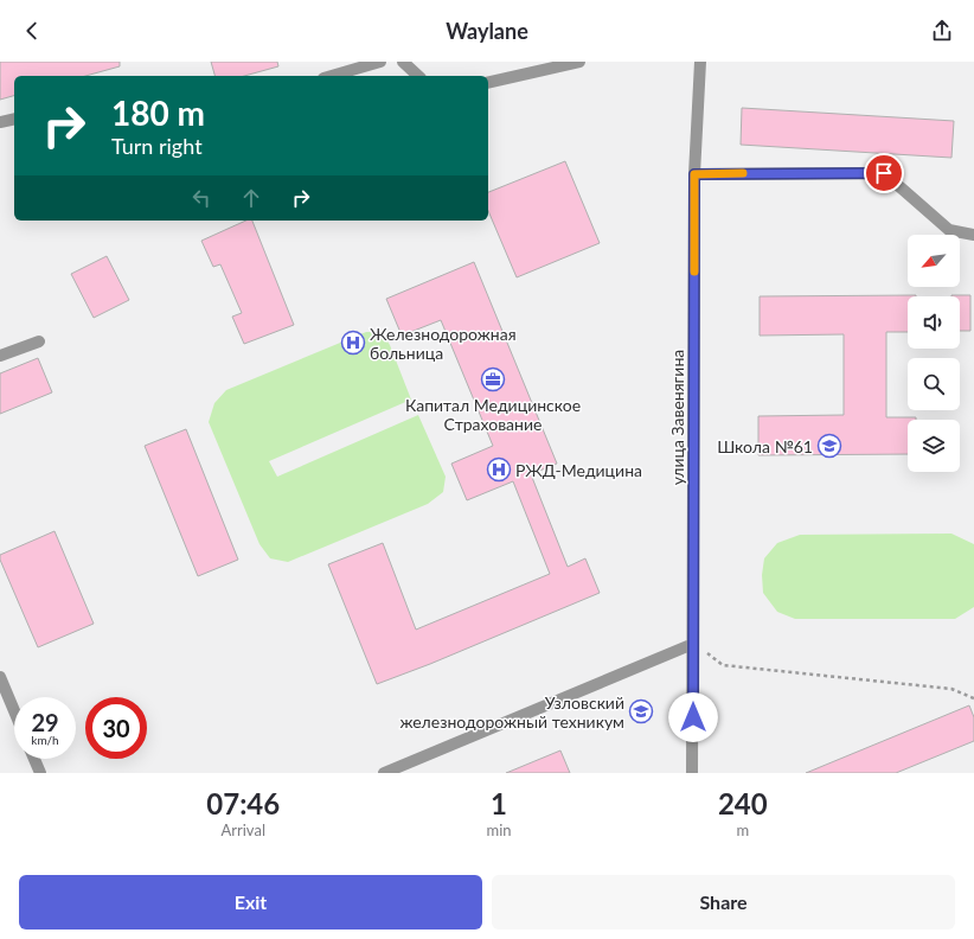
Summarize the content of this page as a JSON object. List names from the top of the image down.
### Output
{
  "streets": {
    "street": ["улица Завенягина"]
  },
  "places": {
    "hospital": ["Железнодорожная больница", "РЖД-Медицина"],
    "office": ["Капитал Медицинское Страхование"],
    "school or university": ["Школа №61", "Узловский железнодорожный техникум"]
  },
  "north": "bottom left",
  "page": {
    "header": "Waylane",
    "turn": ["180 m", "Turn right"],
    "speed": "29 km/h",
    "limit": "30",
    "eta": [
      "07:46",
      "Arrival",
      "1",
      "min",
      "240",
      "m"
    ],
    "buttons": ["Exit", "Share"]
  }
}
